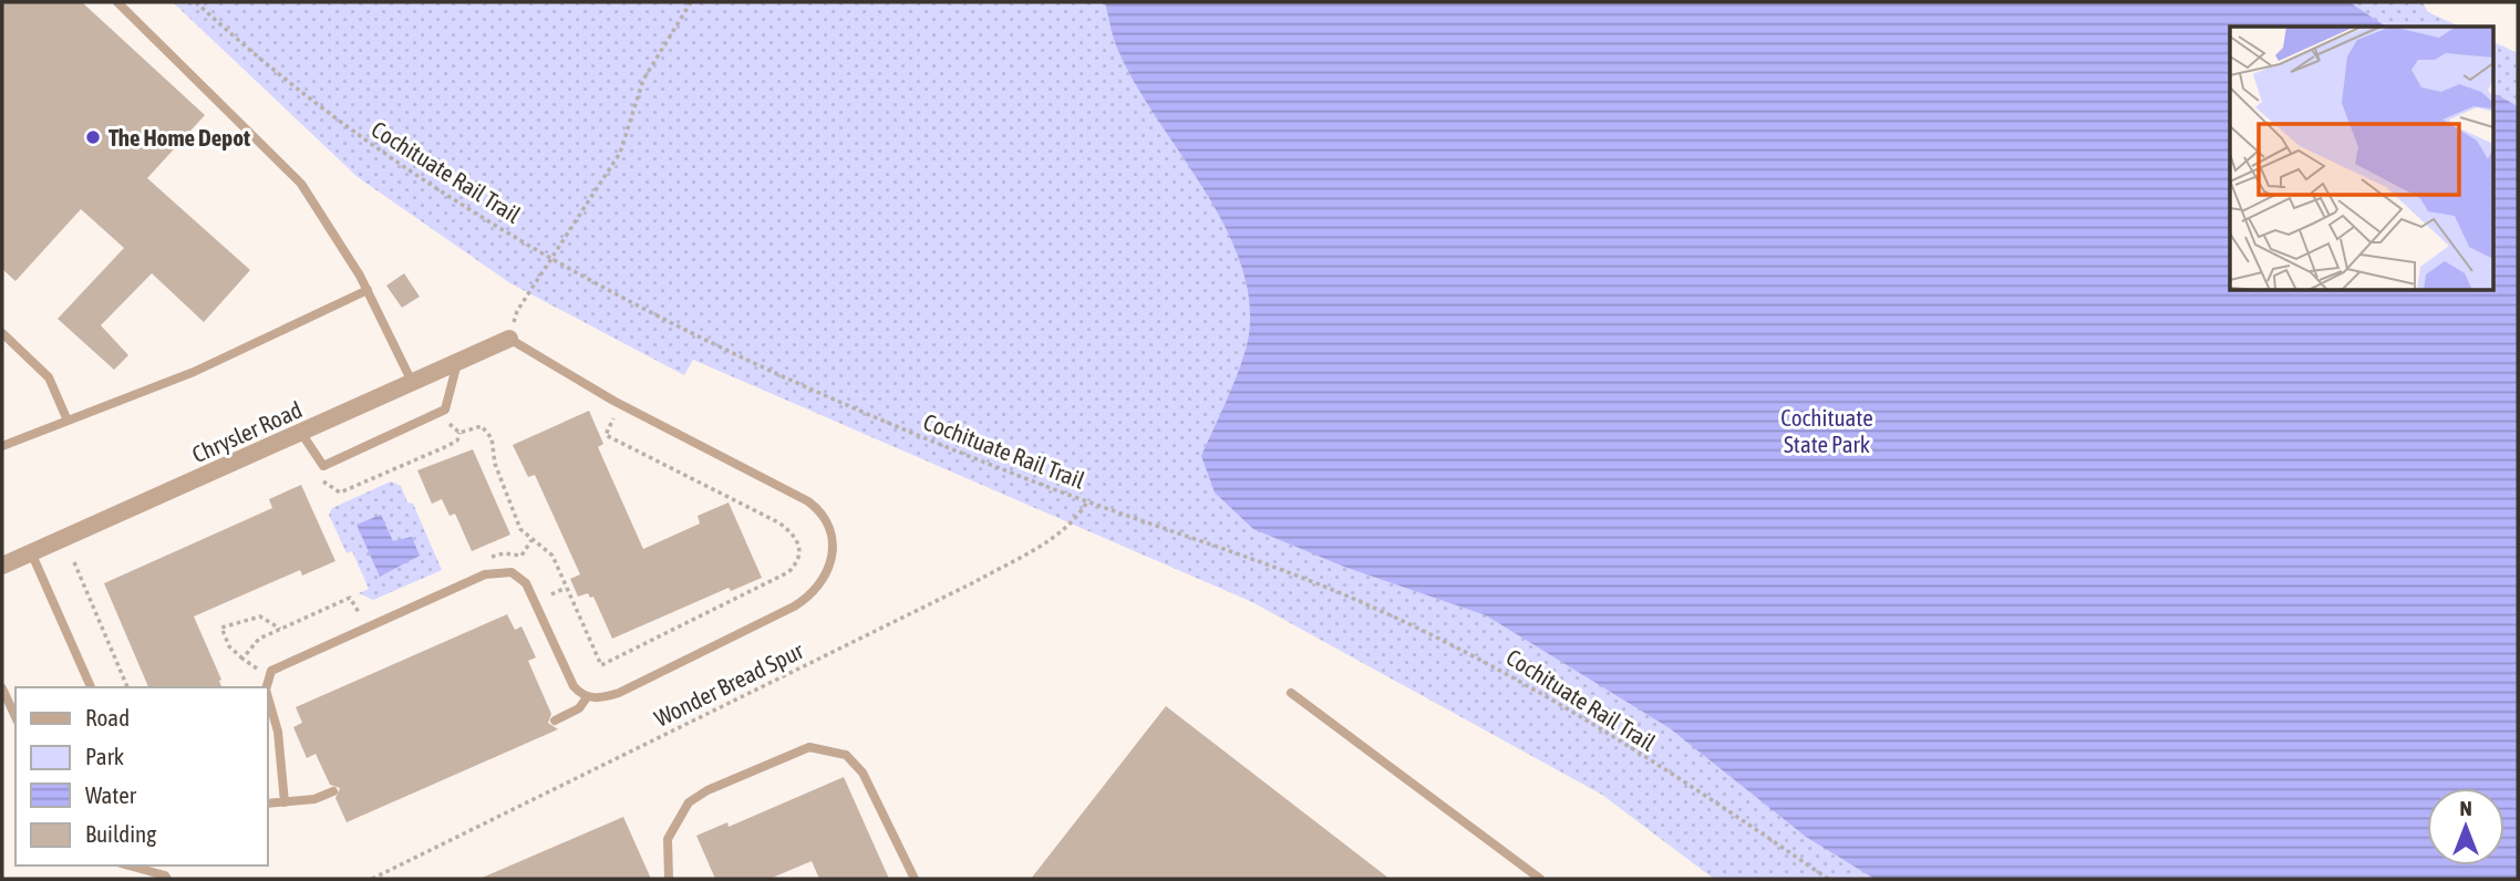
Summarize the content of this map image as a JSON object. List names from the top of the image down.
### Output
{
  "streets": {
    "street": ["Chrysler Road"],
    "path": ["Cochituate Rail Trail", "Wonder Bread Spur"]
  },
  "crossings": [
    ["Cochituate Rail Trail", "Wonder Bread Spur"]
  ],
  "parks": ["Cochituate State Park"],
  "places": ["The Home Depot"],
  "legend": [
    "Road",
    "Park",
    "Water",
    "Building"
  ],
  "north": "top"
}
